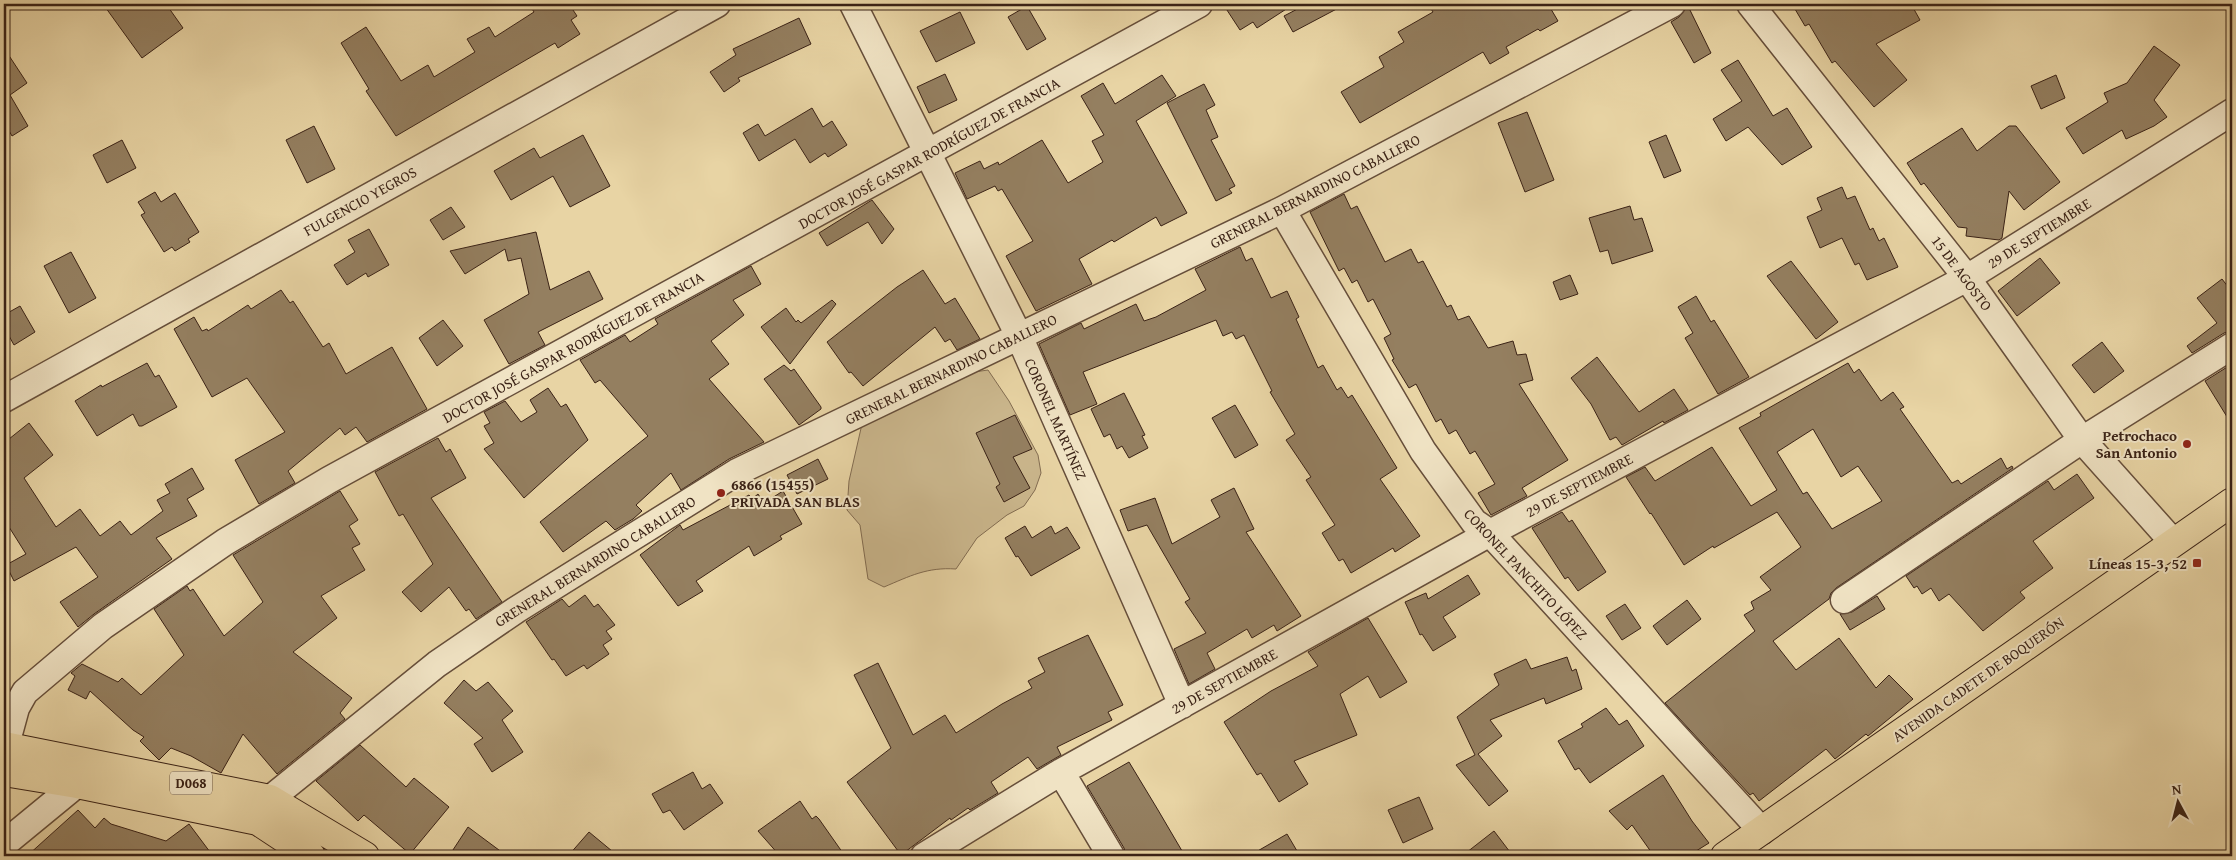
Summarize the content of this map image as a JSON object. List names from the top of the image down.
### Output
{
  "streets": {
    "main road": ["AVENIDA CADETE DE BOQUERÓN", "D068"],
    "street": [
      "DOCTOR JOSÉ GASPAR RODRÍGUEZ DE FRANCIA",
      "GRENERAL BERNARDINO CABALLERO",
      "FULGENCIO YEGROS",
      "29 DE SEPTIEMBRE",
      "15 DE AGOSTO",
      "CORONEL MARTÍNEZ",
      "CORONEL PANCHITO LÓPEZ"
    ]
  },
  "crossings": [
    ["DOCTOR JOSÉ GASPAR RODRÍGUEZ DE FRANCIA", "CORONEL MARTÍNEZ"],
    ["DOCTOR JOSÉ GASPAR RODRÍGUEZ DE FRANCIA", "D068"],
    ["GRENERAL BERNARDINO CABALLERO", "CORONEL MARTÍNEZ"],
    ["GRENERAL BERNARDINO CABALLERO", "CORONEL PANCHITO LÓPEZ"],
    ["GRENERAL BERNARDINO CABALLERO", "D068"],
    ["29 DE SEPTIEMBRE", "15 DE AGOSTO"],
    ["29 DE SEPTIEMBRE", "CORONEL MARTÍNEZ"],
    ["29 DE SEPTIEMBRE", "CORONEL PANCHITO LÓPEZ"],
    ["15 DE AGOSTO", "AVENIDA CADETE DE BOQUERÓN"],
    ["CORONEL PANCHITO LÓPEZ", "AVENIDA CADETE DE BOQUERÓN"]
  ],
  "places": {
    "other": ["Petrochaco San Antonio", "6866 (15455) PRIVADA SAN BLAS"],
    "transit": ["Líneas 15-3, 52"]
  },
  "north": "top"
}
